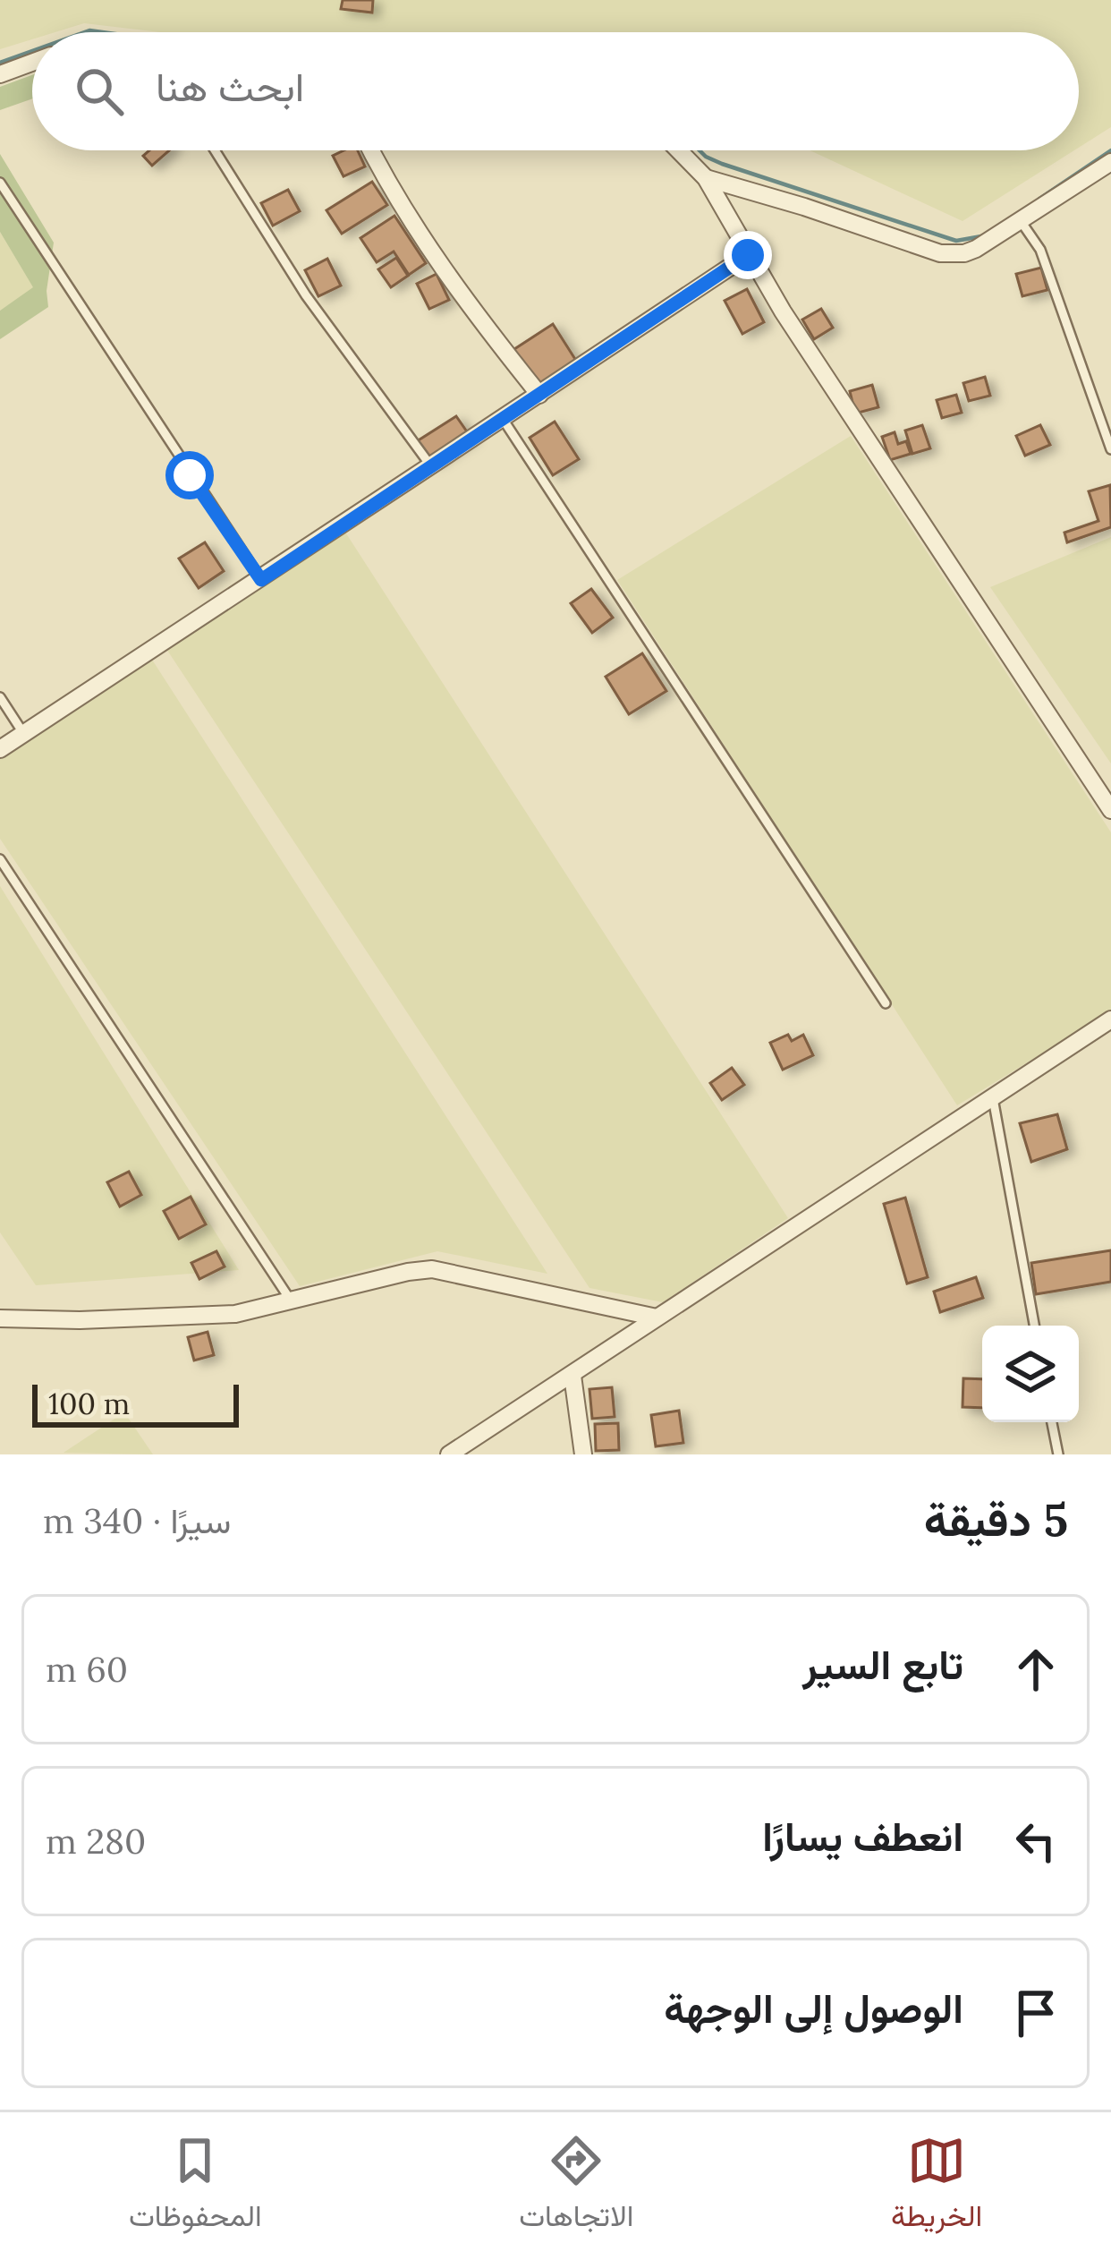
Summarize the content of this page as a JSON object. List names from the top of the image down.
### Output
{
  "scale_bar": "100 m",
  "page": {
    "search": "ابحث هنا",
    "scale": "100 m",
    "heading": ["5 دقيقة", "سيرًا · 340 m"],
    "list": [
      ["تابع السير", "60 m"],
      ["انعطف يسارًا", "280 m"],
      "الوصول إلى الوجهة"
    ],
    "nav": ["الخريطة", "الاتجاهات", "المحفوظات"]
  }
}
